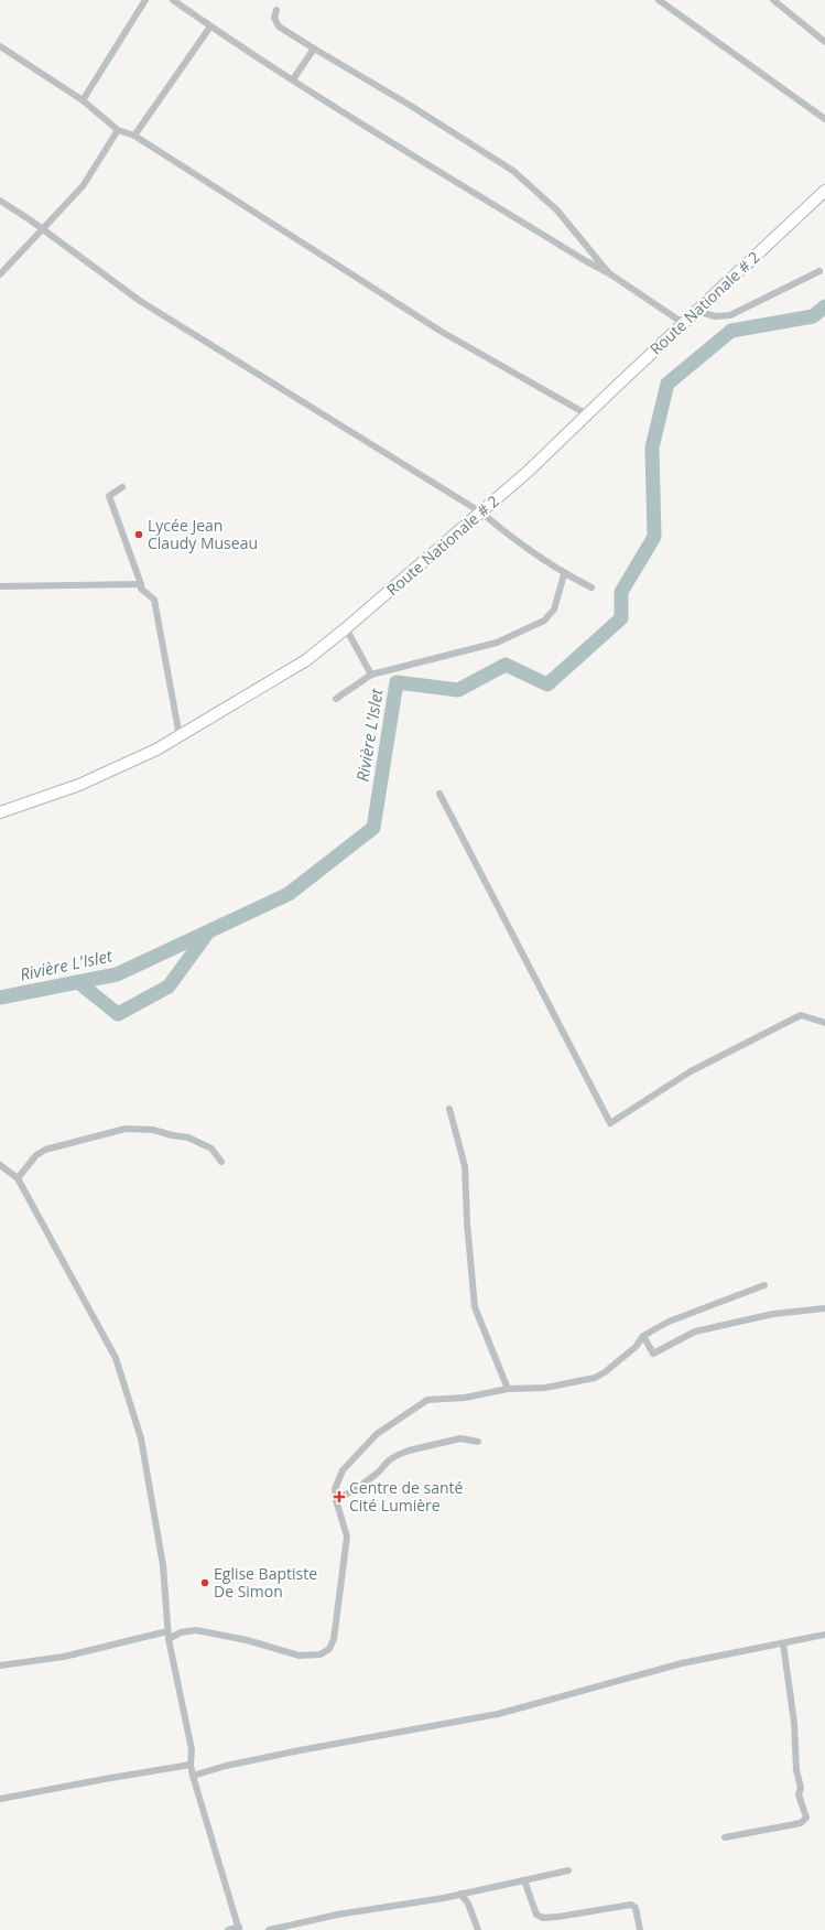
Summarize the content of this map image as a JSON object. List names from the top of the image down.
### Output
{
  "streets": {
    "main road": ["Route Nationale # 2"]
  },
  "water": ["Rivière L'Islet"],
  "places": {
    "other": ["Lycée Jean Claudy Museau", "Eglise Baptiste De Simon"],
    "health": ["Centre de santé Cité Lumière"]
  }
}
